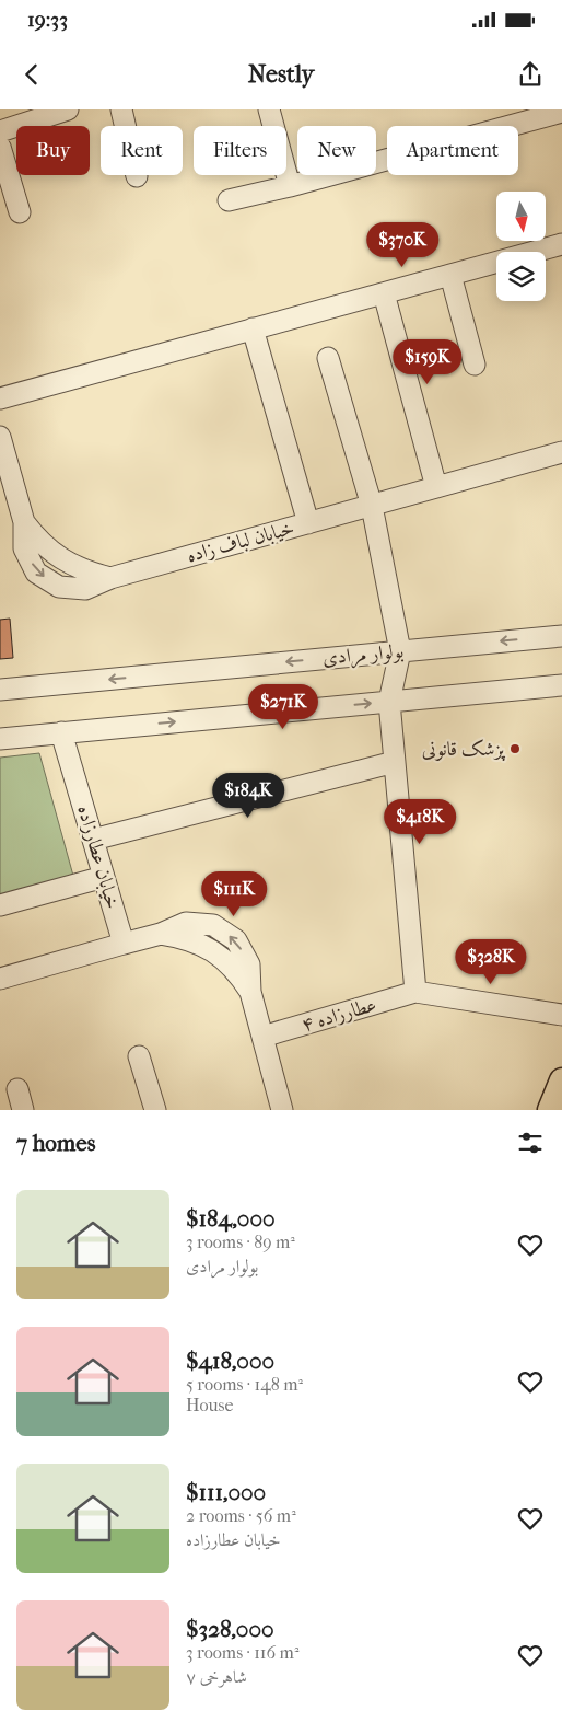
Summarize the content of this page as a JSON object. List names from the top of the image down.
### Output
{
  "streets": {
    "street": [
      "خیابان لباف زاده",
      "بولوار مرادی",
      "خیابان عطارزاده",
      "عطارزاده ۴"
    ]
  },
  "places": ["پزشک قانونی"],
  "north": "bottom",
  "page": {
    "status": "19:33",
    "header": "Nestly",
    "chip": [
      "Buy",
      "Rent",
      "Filters",
      "New",
      "Apartment"
    ],
    "price": [
      "$370K",
      "$159K",
      "$271K",
      "$184K",
      "$418K",
      "$111K",
      "$328K"
    ],
    "heading": "7 homes",
    "list": [
      {
        "name": "$184,000",
        "note": "3 rooms · 89 m² · بولوار مرادی"
      },
      {
        "name": "$418,000",
        "note": "5 rooms · 148 m² · House"
      },
      {
        "name": "$111,000",
        "note": "2 rooms · 56 m² · خیابان عطارزاده"
      },
      {
        "name": "$328,000",
        "note": "3 rooms · 116 m² · شاهرخی ۷"
      }
    ]
  }
}
